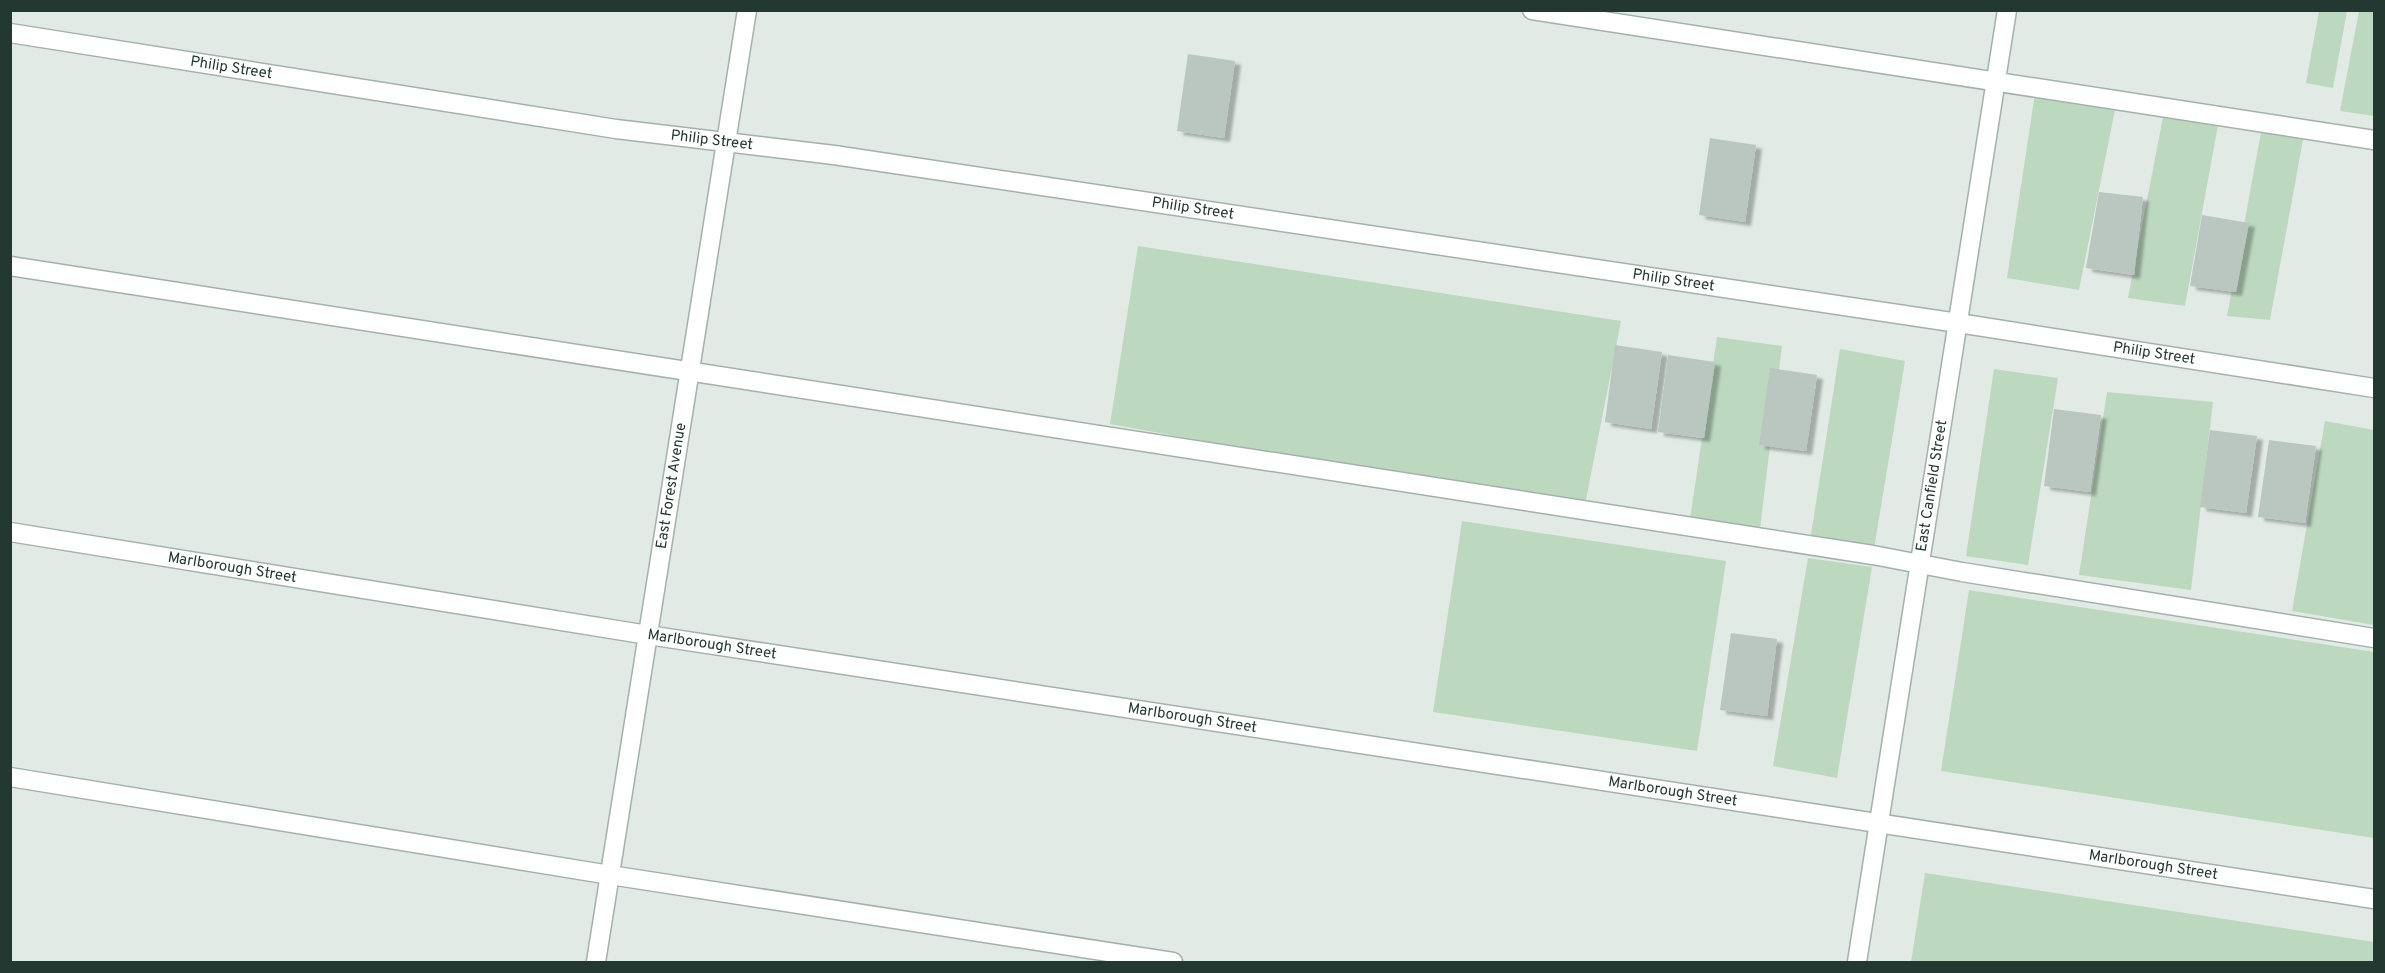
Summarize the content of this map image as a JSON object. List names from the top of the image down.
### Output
{
  "streets": {
    "street": [
      "Philip Street",
      "East Forest Avenue",
      "East Canfield Street",
      "Marlborough Street"
    ]
  },
  "crossings": [
    ["Philip Street", "East Forest Avenue"],
    ["Philip Street", "East Canfield Street"],
    ["East Forest Avenue", "Marlborough Street"],
    ["East Canfield Street", "Marlborough Street"]
  ]
}
